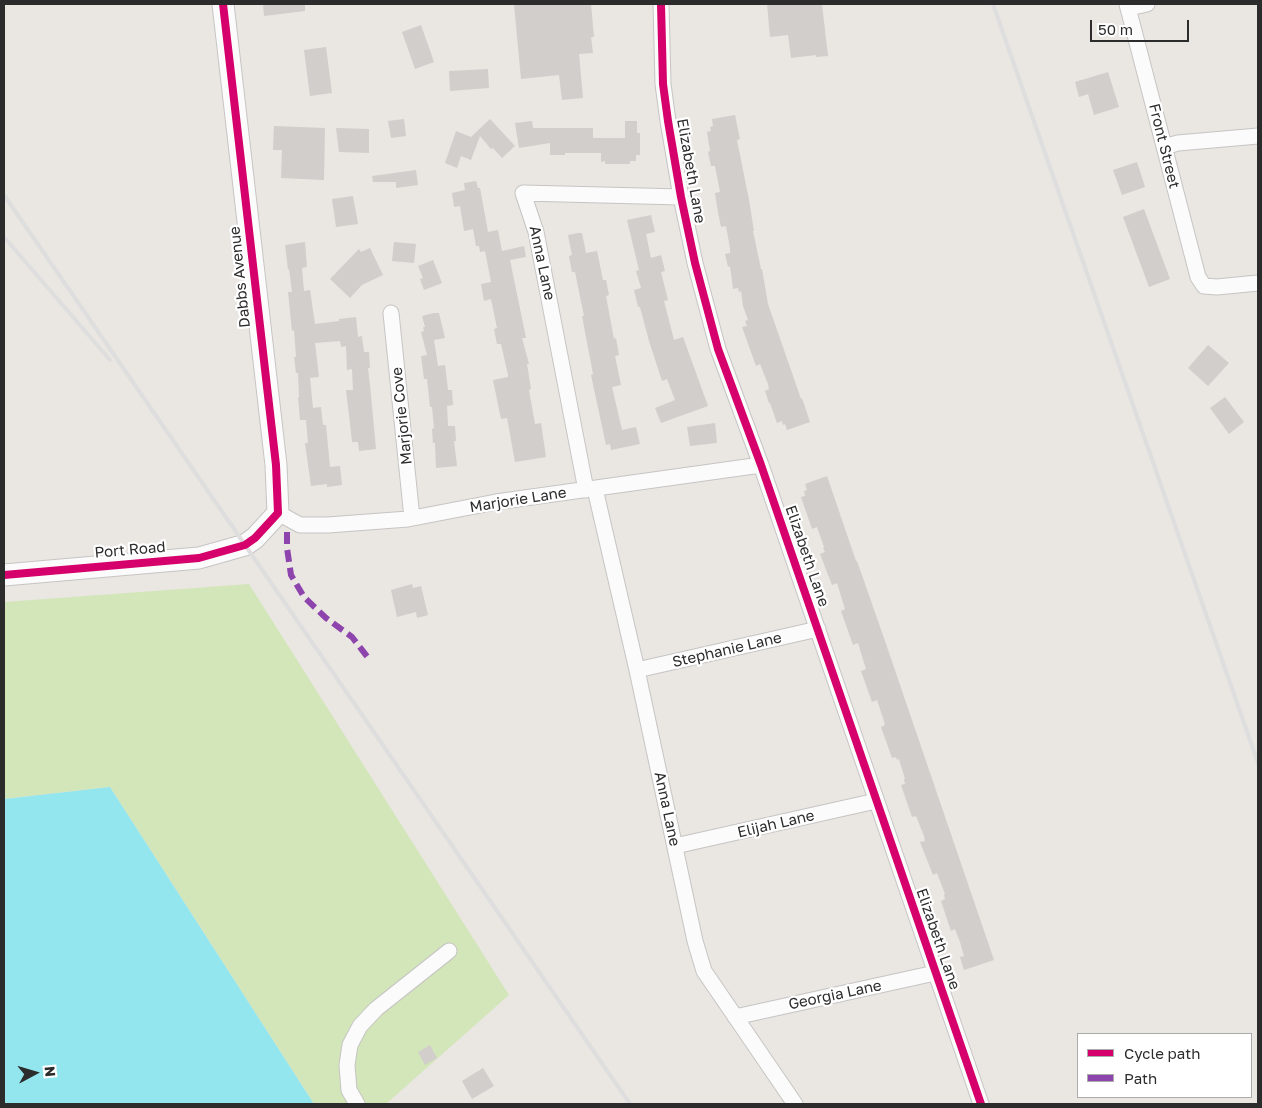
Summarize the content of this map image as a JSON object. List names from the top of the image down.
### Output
{
  "streets": {
    "street": [
      "Front Street",
      "Elizabeth Lane",
      "Anna Lane",
      "Dabbs Avenue",
      "Marjorie Cove",
      "Marjorie Lane",
      "Port Road",
      "Stephanie Lane",
      "Elijah Lane",
      "Georgia Lane"
    ]
  },
  "crossings": [
    ["Elizabeth Lane", "Anna Lane"],
    ["Elizabeth Lane", "Marjorie Lane"],
    ["Elizabeth Lane", "Stephanie Lane"],
    ["Elizabeth Lane", "Elijah Lane"],
    ["Elizabeth Lane", "Georgia Lane"],
    ["Anna Lane", "Marjorie Lane"],
    ["Anna Lane", "Stephanie Lane"],
    ["Anna Lane", "Elijah Lane"],
    ["Anna Lane", "Georgia Lane"],
    ["Dabbs Avenue", "Marjorie Lane"],
    ["Dabbs Avenue", "Port Road"],
    ["Marjorie Cove", "Marjorie Lane"],
    ["Marjorie Lane", "Port Road"]
  ],
  "legend": ["Cycle path", "Path"],
  "scale_bar": "50 m",
  "north": "right"
}
